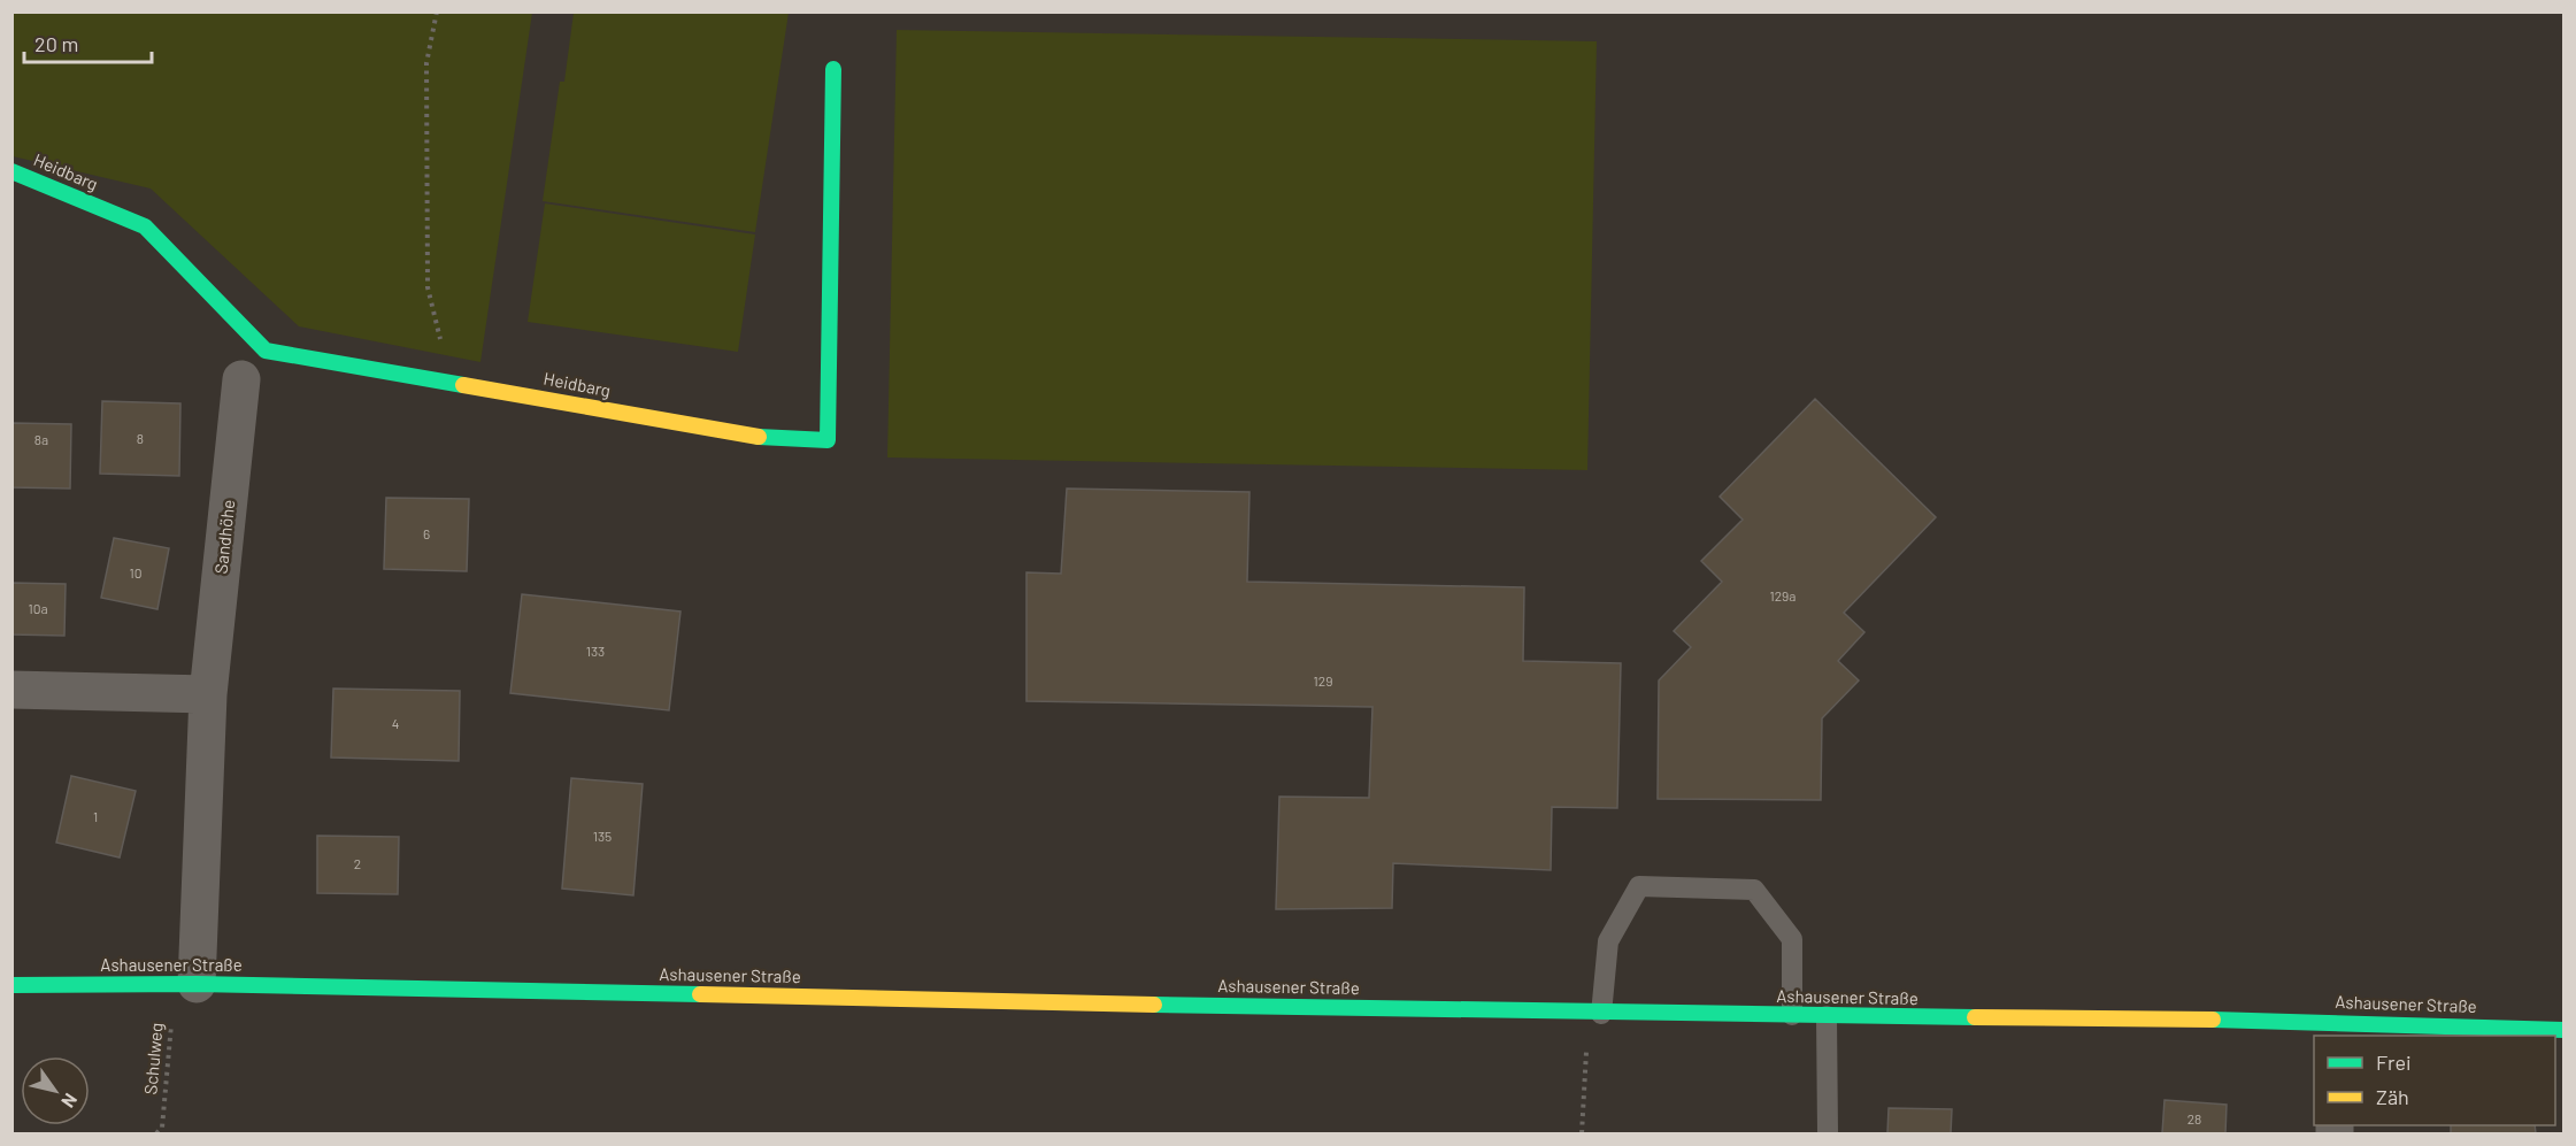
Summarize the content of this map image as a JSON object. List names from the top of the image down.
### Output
{
  "streets": {
    "street": ["Heidbarg", "Sandhöhe", "Ashausener Straße"],
    "path": ["Schulweg"]
  },
  "crossings": [
    ["Sandhöhe", "Ashausener Straße"],
    ["Sandhöhe", "Schulweg"],
    ["Ashausener Straße", "Schulweg"]
  ],
  "house_numbers": [
    "8",
    "8a",
    "6",
    "10",
    "129a",
    "10a",
    "133",
    "129",
    "4",
    "1",
    "135",
    "2",
    "28"
  ],
  "legend": ["Frei", "Zäh"],
  "scale_bar": "20 m",
  "north": "bottom right"
}
